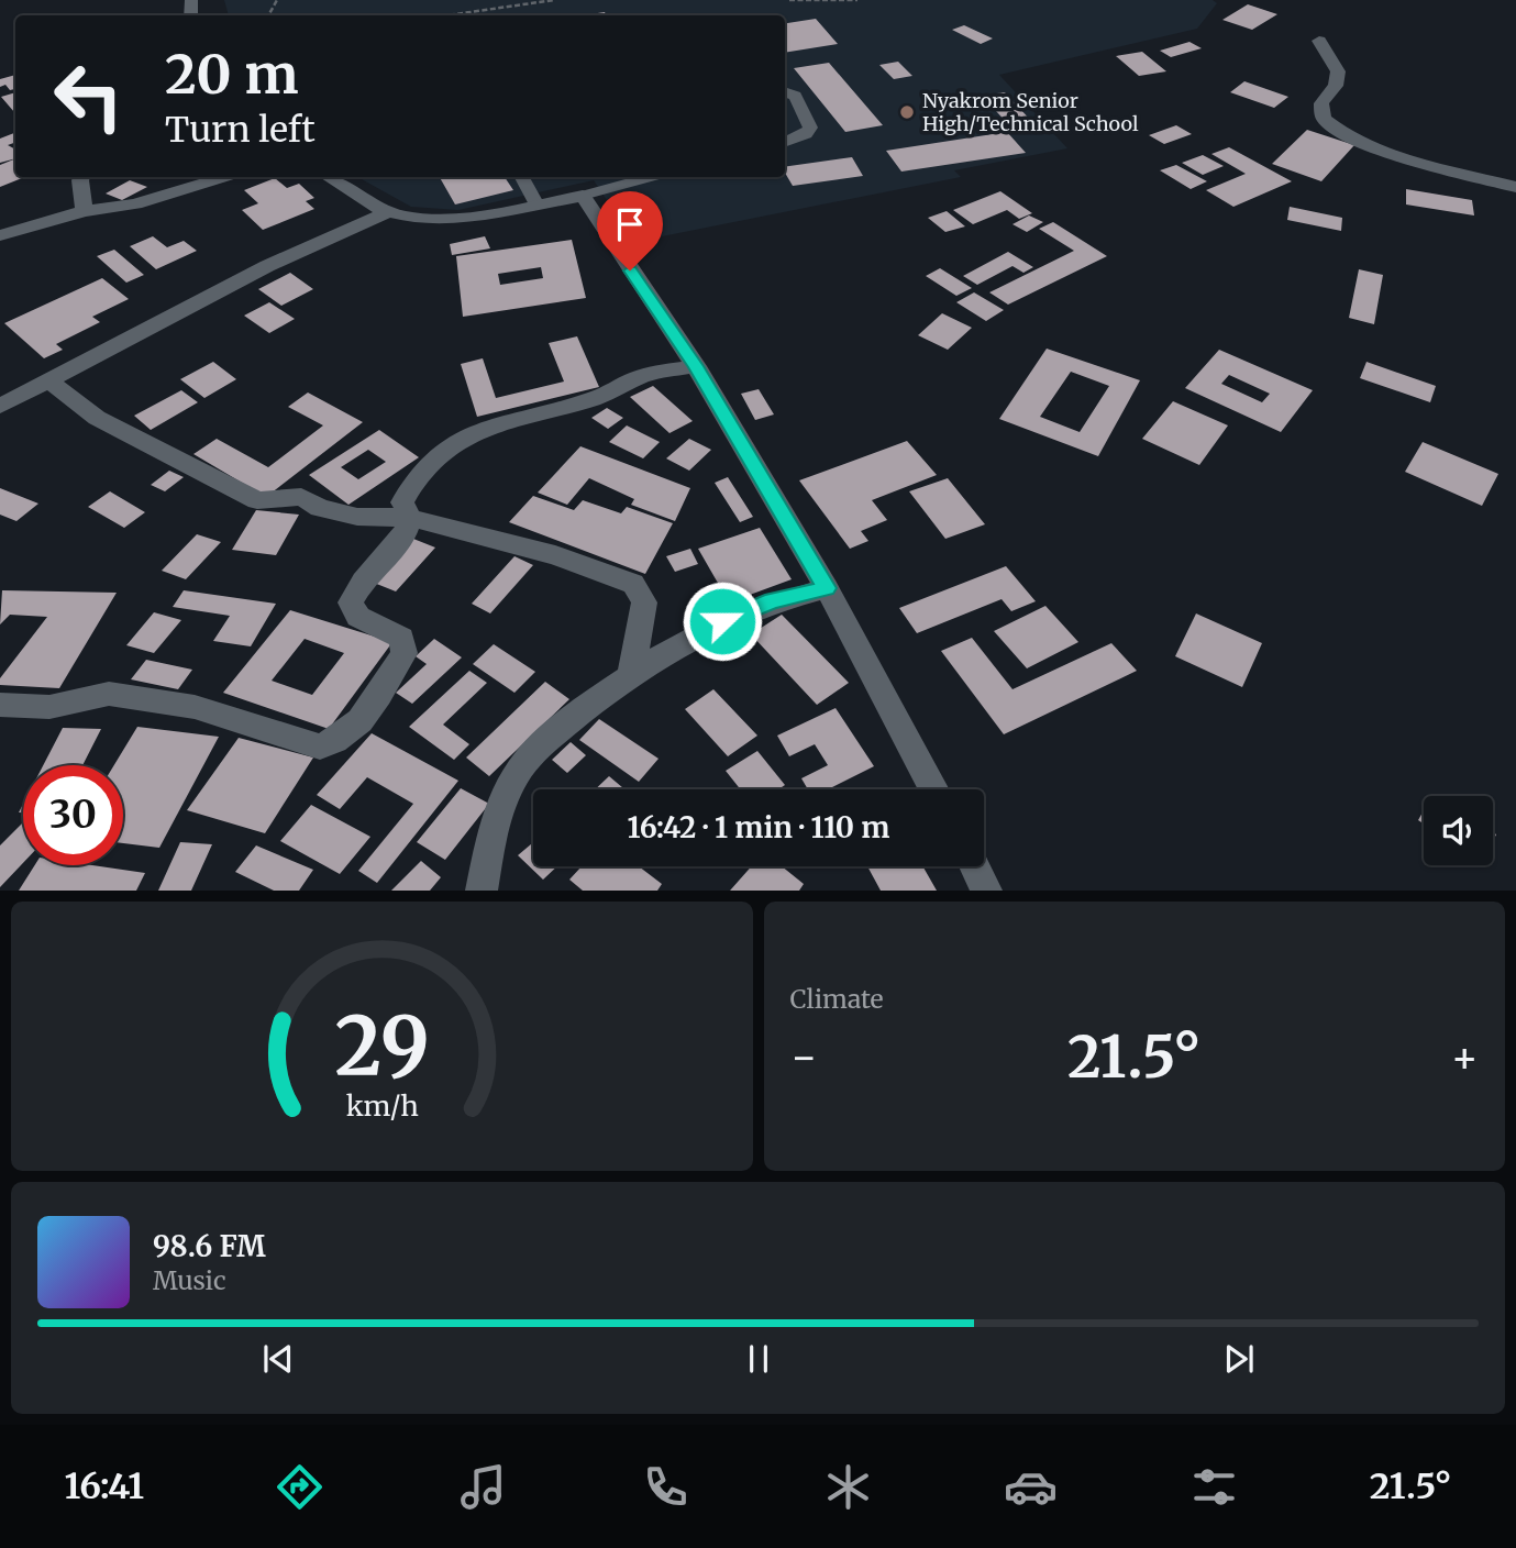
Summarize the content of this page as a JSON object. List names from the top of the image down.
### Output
{
  "places": ["Nyakrom Senior High/Technical School"],
  "page": {
    "turn": ["20 m", "Turn left"],
    "limit": "30",
    "trip": "16:42 · 1 min · 110 m",
    "tile": "Climate",
    "heat": ["−", "21.5°", "+"],
    "song": ["98.6 FM", "Music"],
    "tabs": ["16:41", "21.5°"],
    "gauge": ["29", "km/h"]
  }
}
